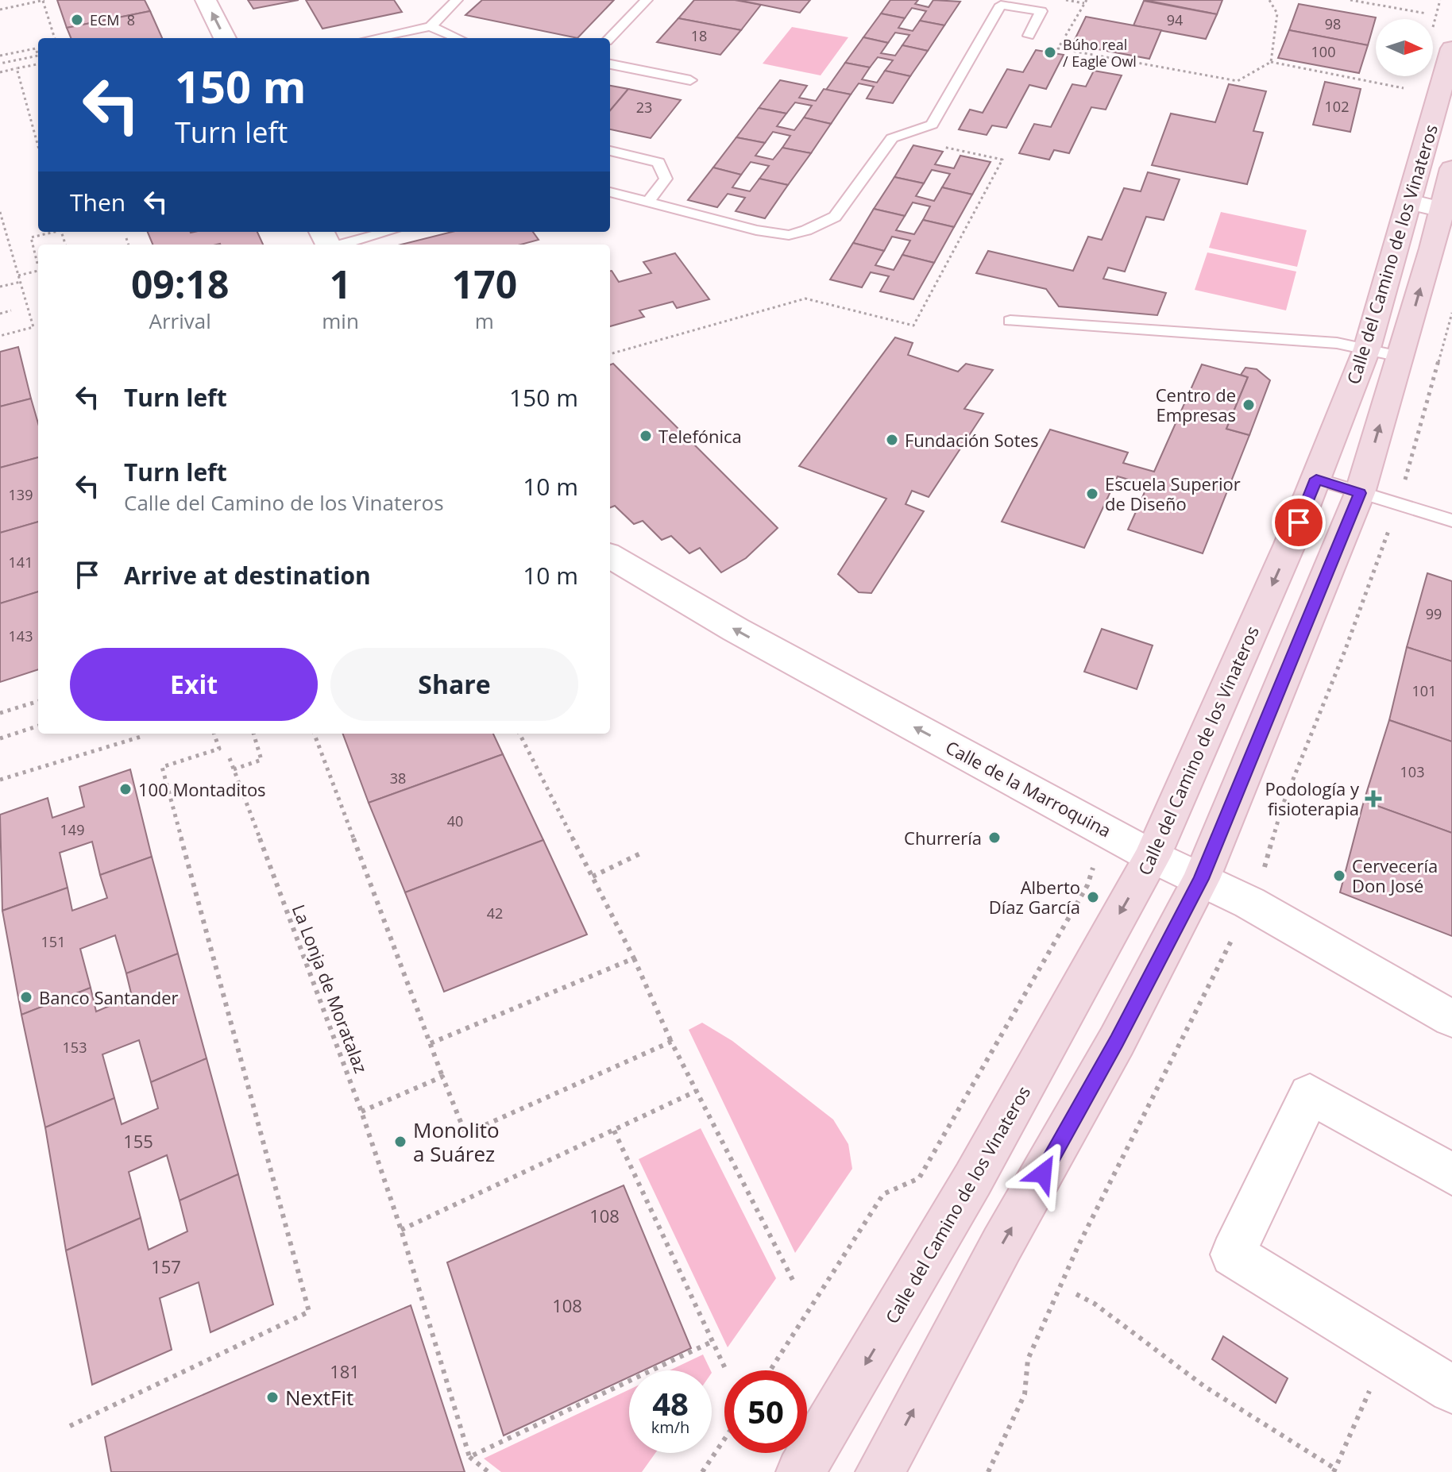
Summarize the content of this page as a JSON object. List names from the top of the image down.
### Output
{
  "streets": {
    "main road": ["Calle del Camino de los Vinateros"],
    "street": ["Calle de la Marroquina"],
    "path": ["La Lonja de Moratalaz"]
  },
  "crossings": [
    ["Calle del Camino de los Vinateros", "Calle de la Marroquina"]
  ],
  "one_way": ["Calle de la Marroquina"],
  "places": {
    "other": [
      "ECM",
      "Búho real / Eagle Owl",
      "Centro de Empresas",
      "Telefónica",
      "Fundación Sotes",
      "Escuela Superior de Diseño",
      "100 Montaditos",
      "Churrería",
      "Cervecería Don José",
      "Alberto Díaz García",
      "Banco Santander",
      "Monolito a Suárez",
      "NextFit"
    ],
    "health": ["Podología y fisioterapia"]
  },
  "house_numbers": [
    "8",
    "94",
    "98",
    "18",
    "100",
    "102",
    "23",
    "139",
    "141",
    "99",
    "143",
    "101",
    "103",
    "38",
    "40",
    "149",
    "42",
    "151",
    "153",
    "155",
    "108",
    "157",
    "108",
    "181"
  ],
  "north": "right",
  "page": {
    "turn": ["150 m", "Turn left"],
    "then": "Then",
    "eta": [
      "09:18",
      "Arrival",
      "1",
      "min",
      "170",
      "m"
    ],
    "list": [
      {
        "name": "Turn left",
        "value": "150 m"
      },
      {
        "name": "Turn left",
        "note": "Calle del Camino de los Vinateros",
        "value": "10 m"
      },
      {
        "name": "Arrive at destination",
        "value": "10 m"
      }
    ],
    "buttons": ["Exit", "Share"],
    "speed": "48 km/h",
    "limit": "50"
  }
}
